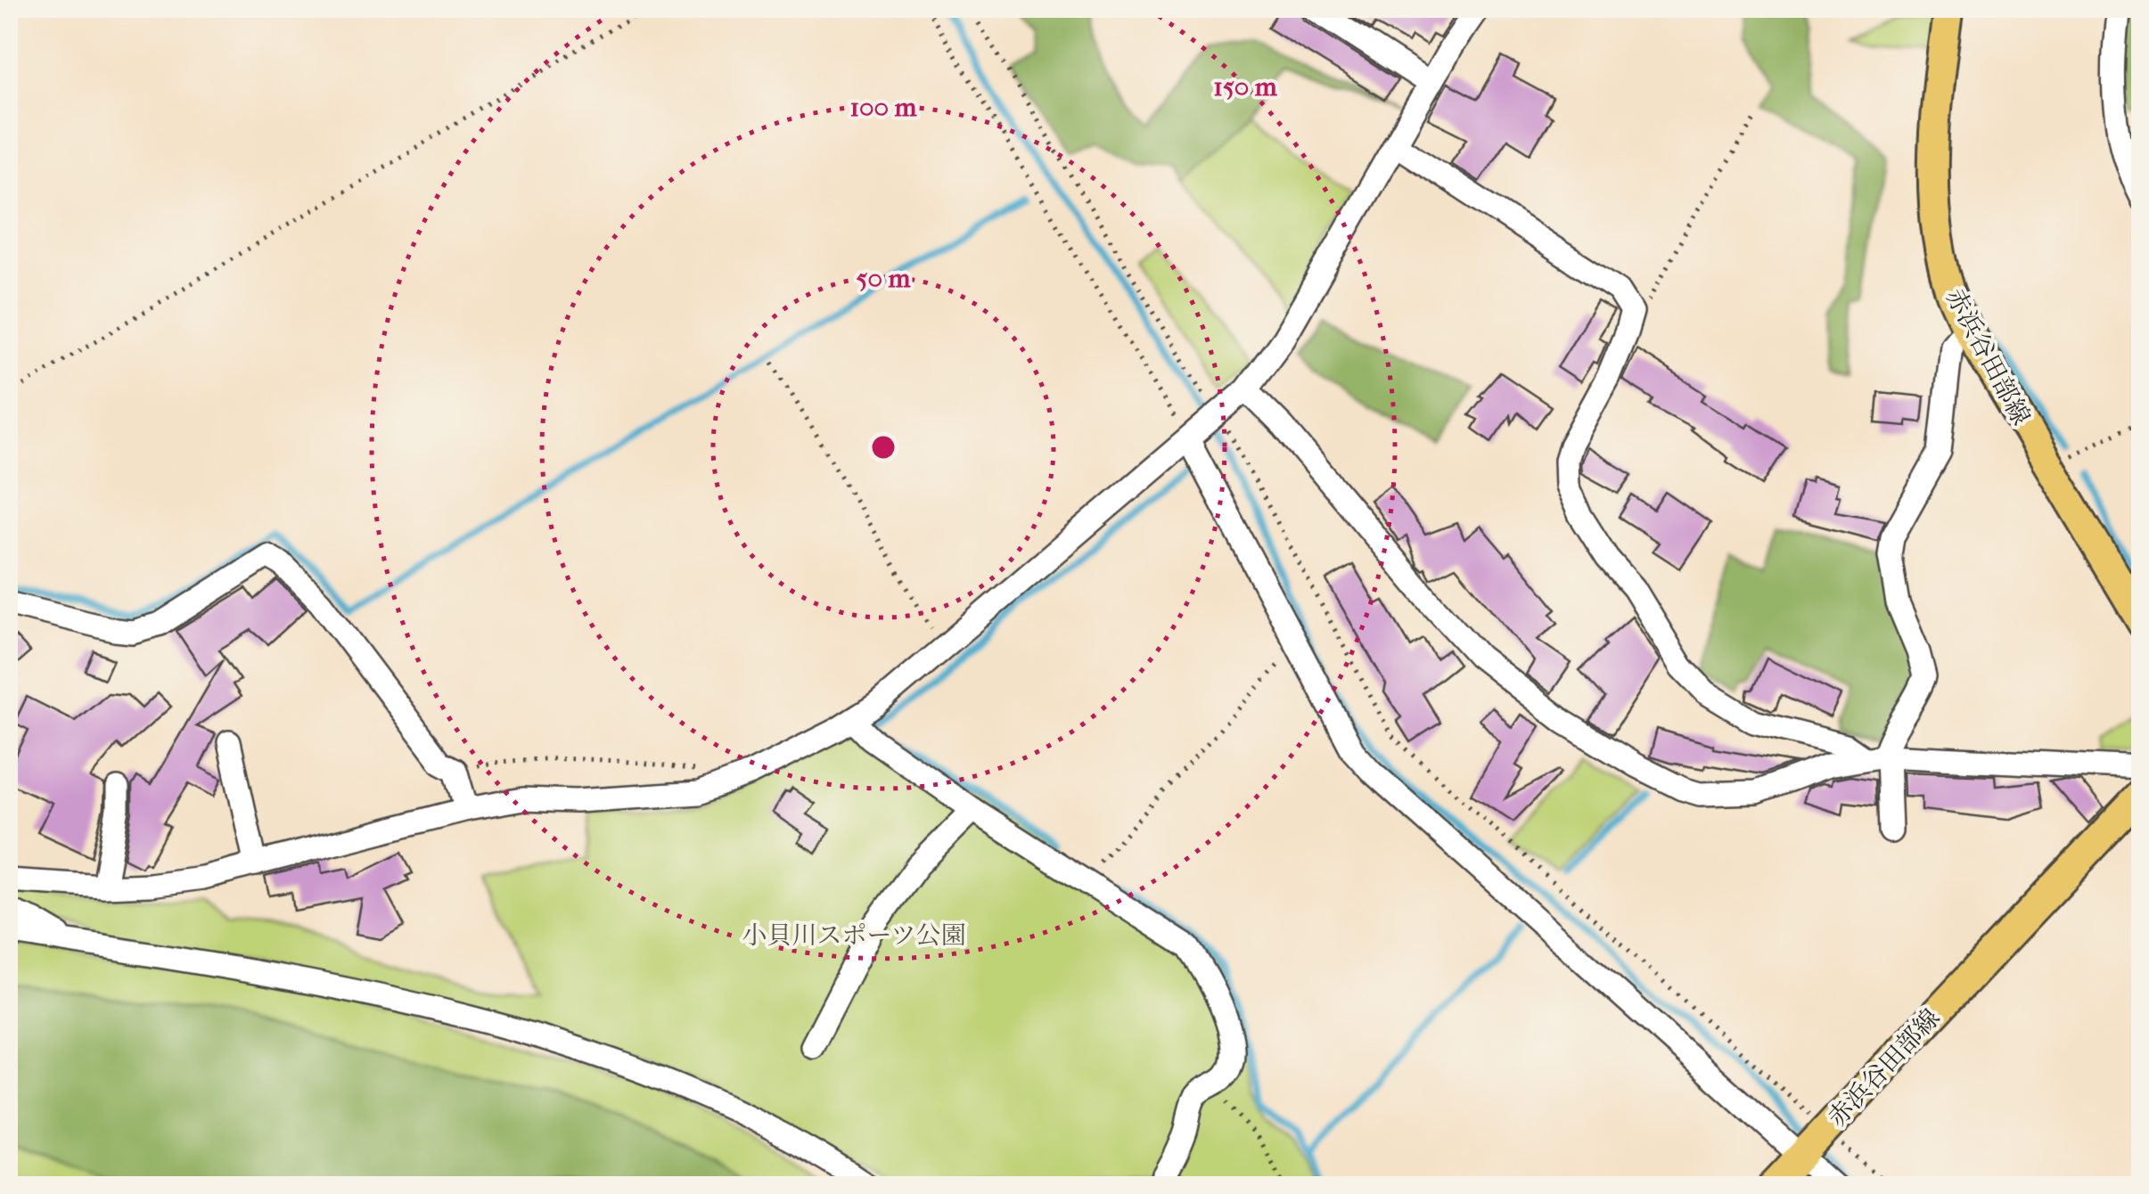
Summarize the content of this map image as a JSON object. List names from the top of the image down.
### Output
{
  "streets": {
    "main road": ["赤浜谷田部線"]
  },
  "parks": ["小貝川スポーツ公園"],
  "rings": ["150 m", "100 m", "50 m"]
}
